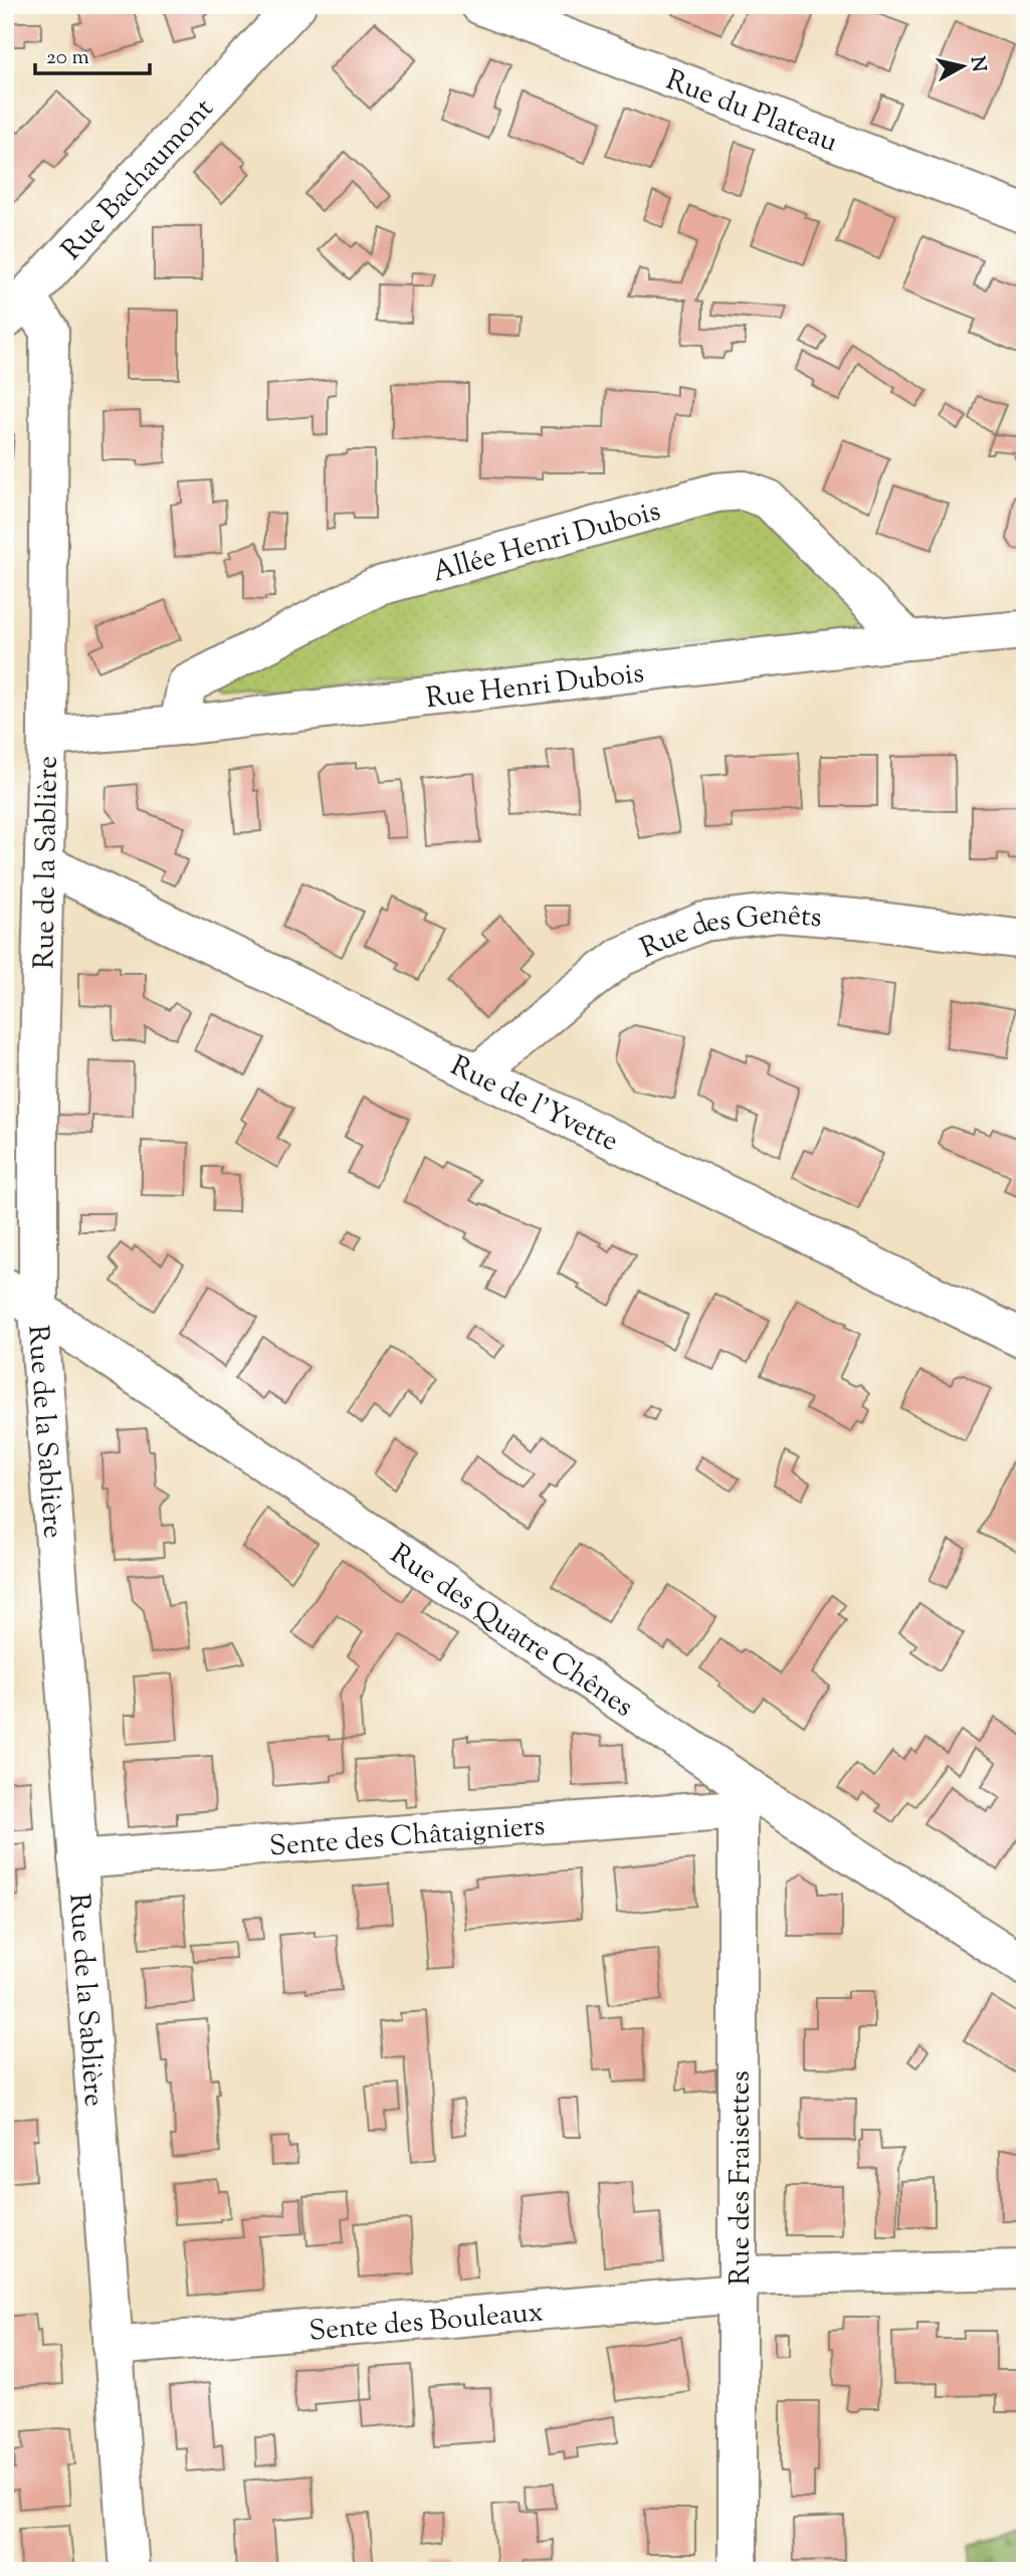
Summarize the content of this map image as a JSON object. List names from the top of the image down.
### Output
{
  "streets": {
    "street": [
      "Rue du Plateau",
      "Rue Bachaumont",
      "Allée Henri Dubois",
      "Rue Henri Dubois",
      "Rue de la Sablière",
      "Rue des Genêts",
      "Rue de l'Yvette",
      "Rue des Quatre Chênes",
      "Sente des Châtaigniers",
      "Rue des Fraisettes",
      "Sente des Bouleaux"
    ]
  },
  "crossings": [
    ["Rue Bachaumont", "Rue de la Sablière"],
    ["Allée Henri Dubois", "Rue Henri Dubois"],
    ["Rue Henri Dubois", "Rue de la Sablière"],
    ["Rue de la Sablière", "Rue de l'Yvette"],
    ["Rue de la Sablière", "Rue des Quatre Chênes"],
    ["Rue de la Sablière", "Sente des Châtaigniers"],
    ["Rue de la Sablière", "Sente des Bouleaux"],
    ["Rue des Genêts", "Rue de l'Yvette"],
    ["Rue des Quatre Chênes", "Sente des Châtaigniers"],
    ["Rue des Quatre Chênes", "Rue des Fraisettes"],
    ["Sente des Châtaigniers", "Rue des Fraisettes"],
    ["Rue des Fraisettes", "Sente des Bouleaux"]
  ],
  "scale_bar": "20 m",
  "north": "right"
}
